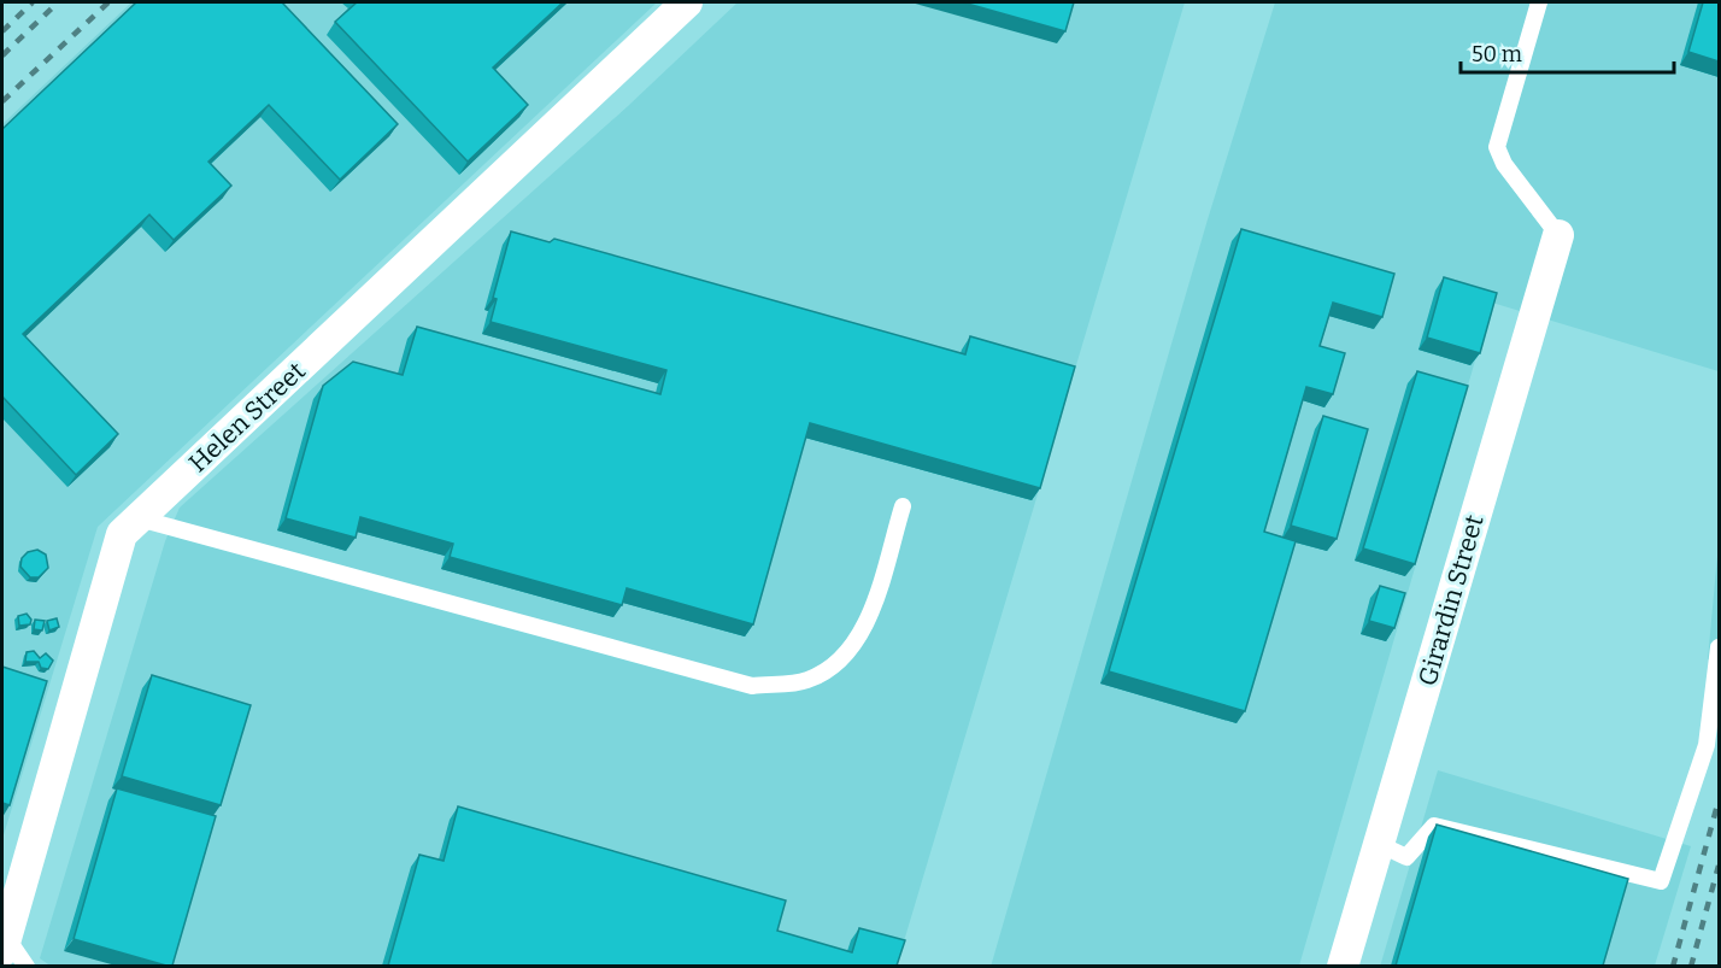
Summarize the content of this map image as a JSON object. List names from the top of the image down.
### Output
{
  "streets": {
    "street": ["Helen Street", "Girardin Street"]
  },
  "scale_bar": "50 m"
}
